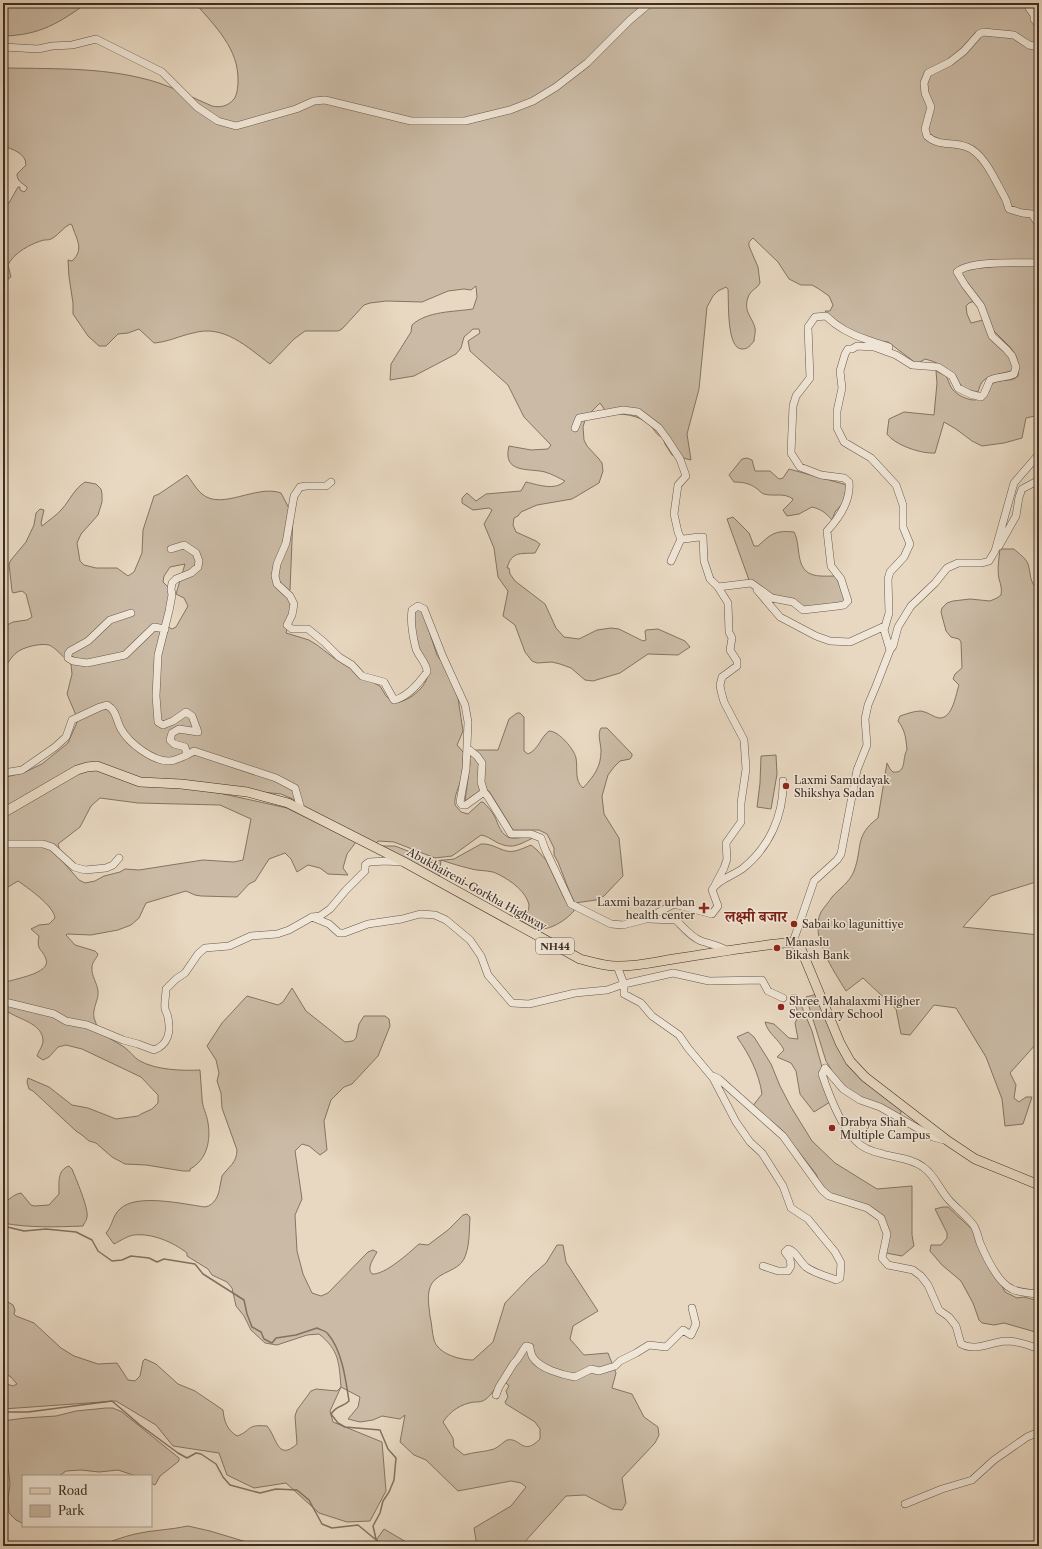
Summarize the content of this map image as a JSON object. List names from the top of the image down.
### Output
{
  "streets": {
    "main road": ["Abukhaireni-Gorkha Highway", "NH44"]
  },
  "districts": ["लक्ष्मी बजार"],
  "places": {
    "other": [
      "Laxmi Samudayak Shikshya Sadan",
      "Sabai ko lagunittiye",
      "Manaslu Bikash Bank",
      "Shree Mahalaxmi Higher Secondary School",
      "Drabya Shah Multiple Campus"
    ],
    "health": ["Laxmi bazar urban health center"]
  },
  "legend": ["Road", "Park"]
}
